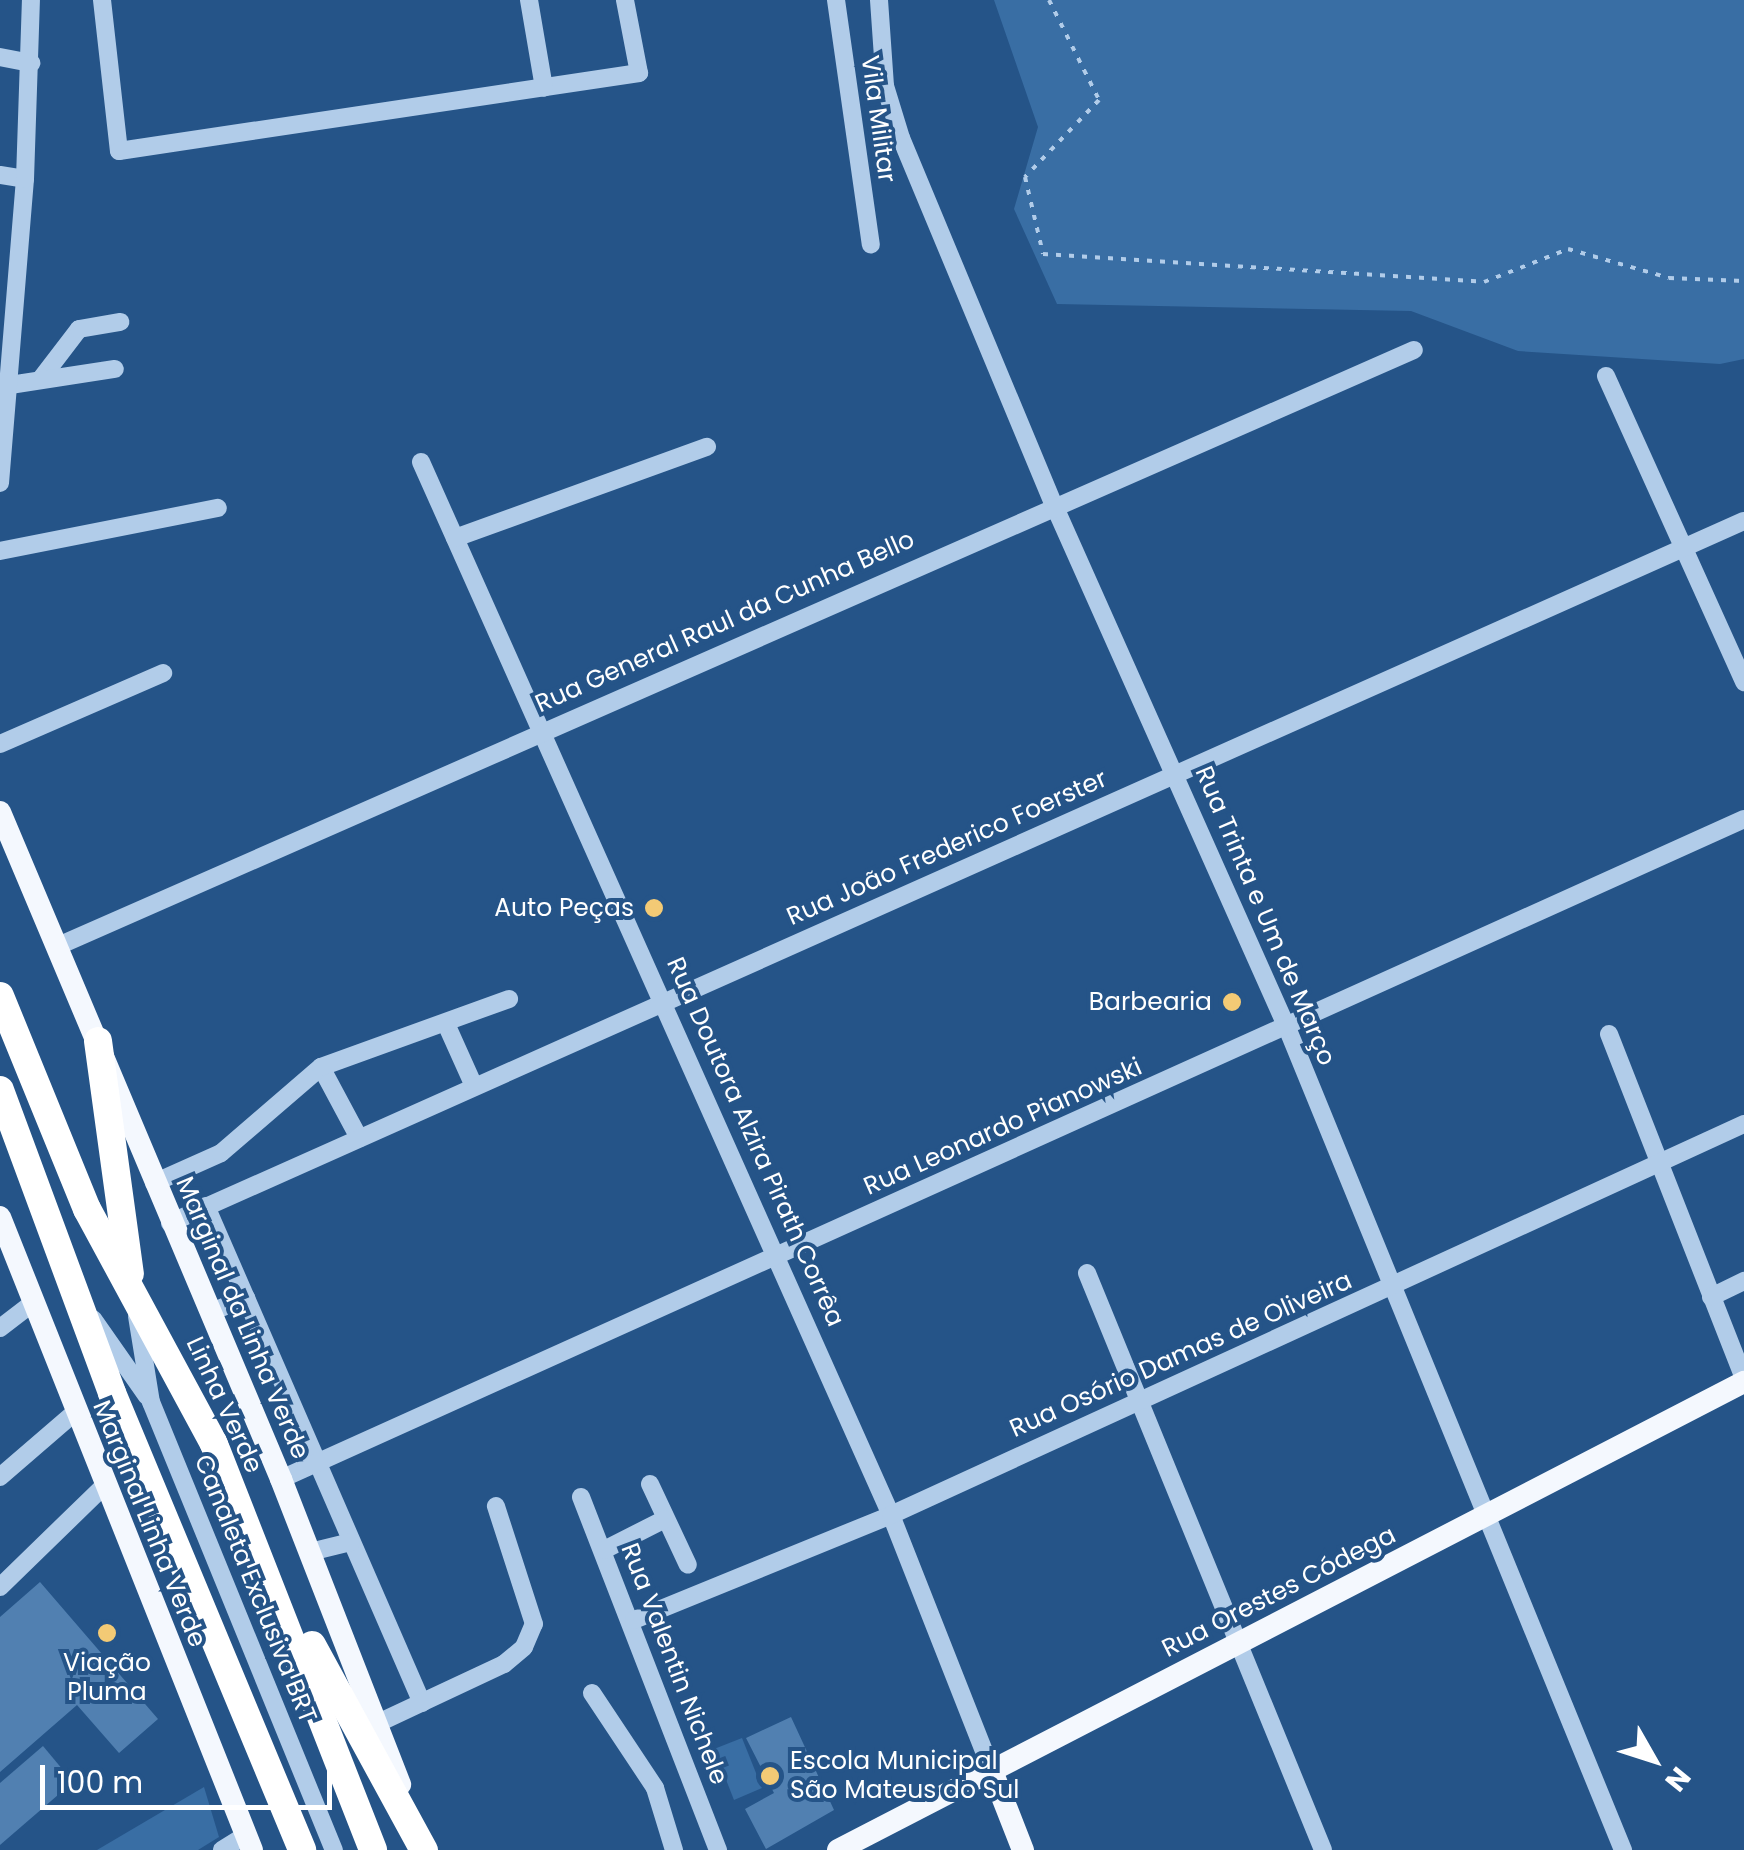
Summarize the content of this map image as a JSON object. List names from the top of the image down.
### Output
{
  "streets": {
    "highway": ["Linha Verde"],
    "main road": [
      "Rua Doutora Alzira Pirath Corrêa",
      "Marginal da Linha Verde",
      "Marginal Linha Verde",
      "Rua Orestes Códega"
    ],
    "street": [
      "Vila Militar",
      "Rua General Raul da Cunha Bello",
      "Rua João Frederico Foerster",
      "Rua Trinta e Um de Março",
      "Rua Leonardo Pianowski",
      "Rua Osório Damas de Oliveira",
      "Canaleta Exclusiva BRT",
      "Rua Valentin Nichele"
    ]
  },
  "crossings": [
    ["Rua General Raul da Cunha Bello", "Rua Trinta e Um de Março"],
    ["Rua General Raul da Cunha Bello", "Rua Doutora Alzira Pirath Corrêa"],
    ["Rua General Raul da Cunha Bello", "Marginal da Linha Verde"],
    ["Rua João Frederico Foerster", "Rua Trinta e Um de Março"],
    ["Rua João Frederico Foerster", "Rua Doutora Alzira Pirath Corrêa"],
    ["Rua João Frederico Foerster", "Marginal da Linha Verde"],
    ["Rua Trinta e Um de Março", "Rua Leonardo Pianowski"],
    ["Rua Trinta e Um de Março", "Rua Osório Damas de Oliveira"],
    ["Rua Trinta e Um de Março", "Rua Orestes Códega"],
    ["Rua Leonardo Pianowski", "Rua Doutora Alzira Pirath Corrêa"],
    ["Rua Leonardo Pianowski", "Marginal da Linha Verde"],
    ["Rua Doutora Alzira Pirath Corrêa", "Rua Osório Damas de Oliveira"],
    ["Rua Doutora Alzira Pirath Corrêa", "Rua Orestes Códega"],
    ["Rua Osório Damas de Oliveira", "Rua Valentin Nichele"],
    ["Linha Verde", "Canaleta Exclusiva BRT"]
  ],
  "places": [
    "Auto Peças",
    "Barbearia",
    "Viação Pluma",
    "Escola Municipal São Mateus do Sul"
  ],
  "scale_bar": "100 m",
  "north": "bottom right"
}
